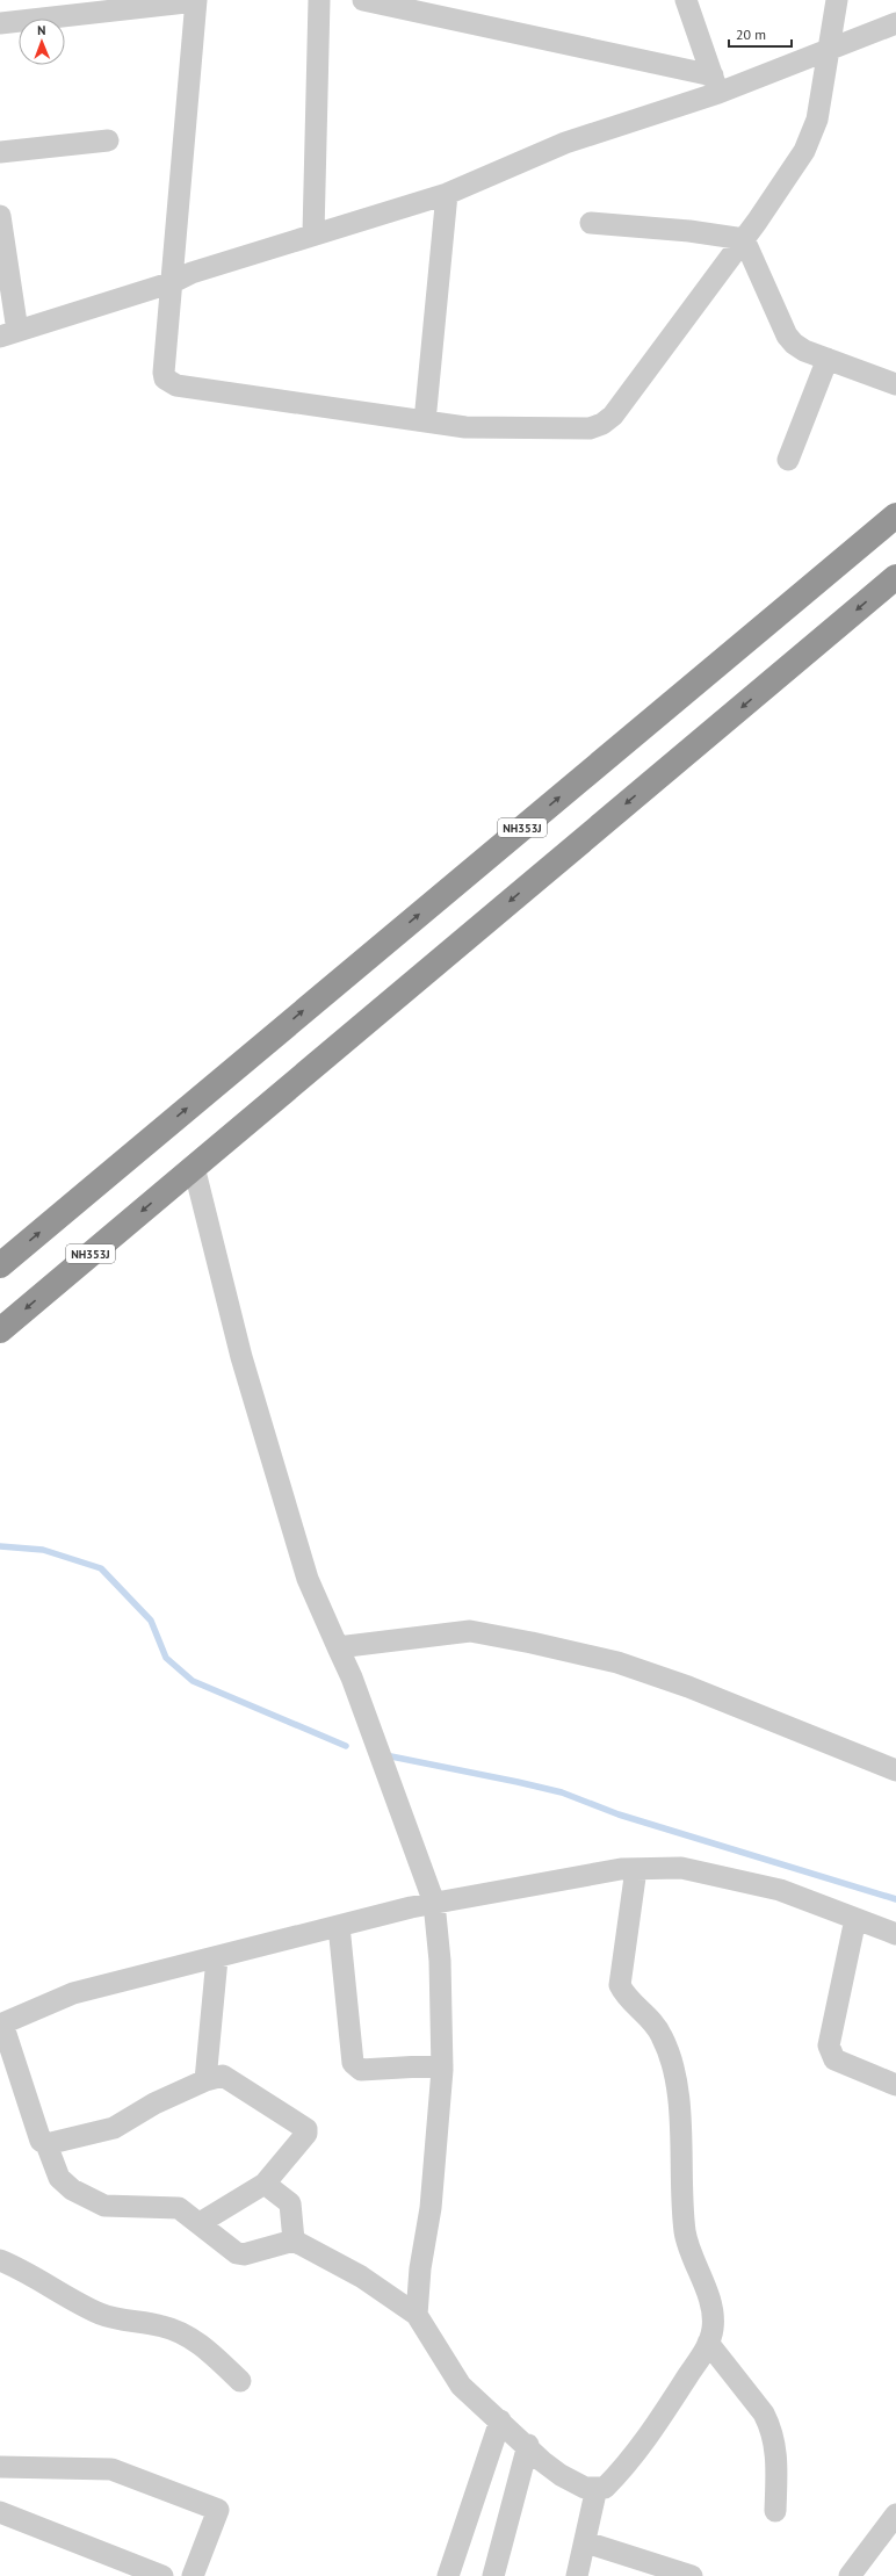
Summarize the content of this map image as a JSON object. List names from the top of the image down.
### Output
{
  "streets": {
    "highway": ["NH353J"]
  },
  "scale_bar": "20 m",
  "north": "top"
}
